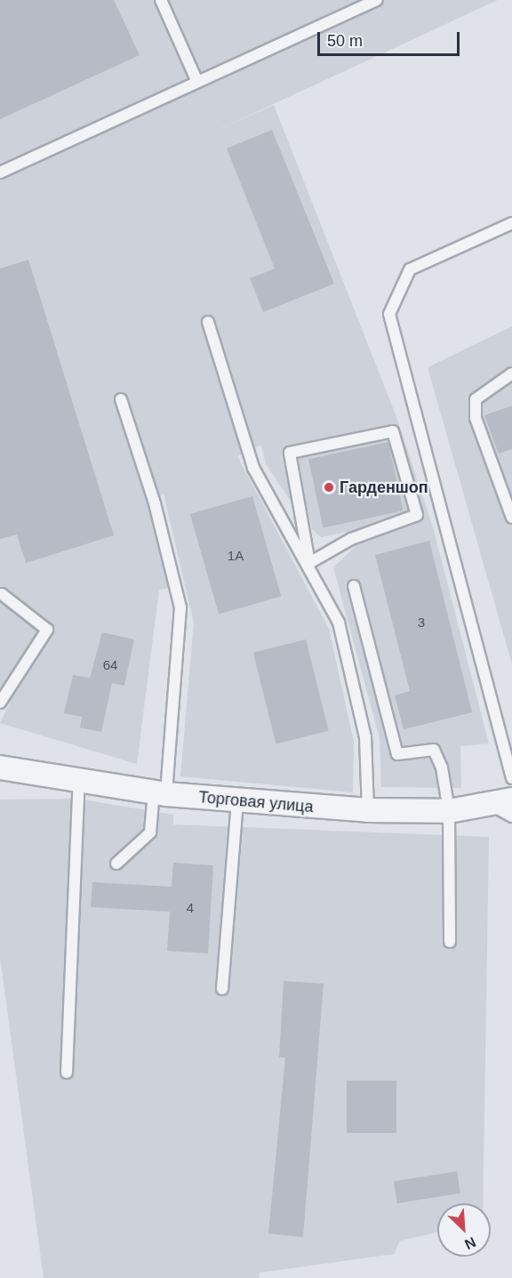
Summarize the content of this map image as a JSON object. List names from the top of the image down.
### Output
{
  "streets": {
    "street": ["Торговая улица"]
  },
  "places": ["Гарденшоп"],
  "house_numbers": [
    "1А",
    "3",
    "64",
    "4"
  ],
  "scale_bar": "50 m",
  "north": "bottom right"
}
